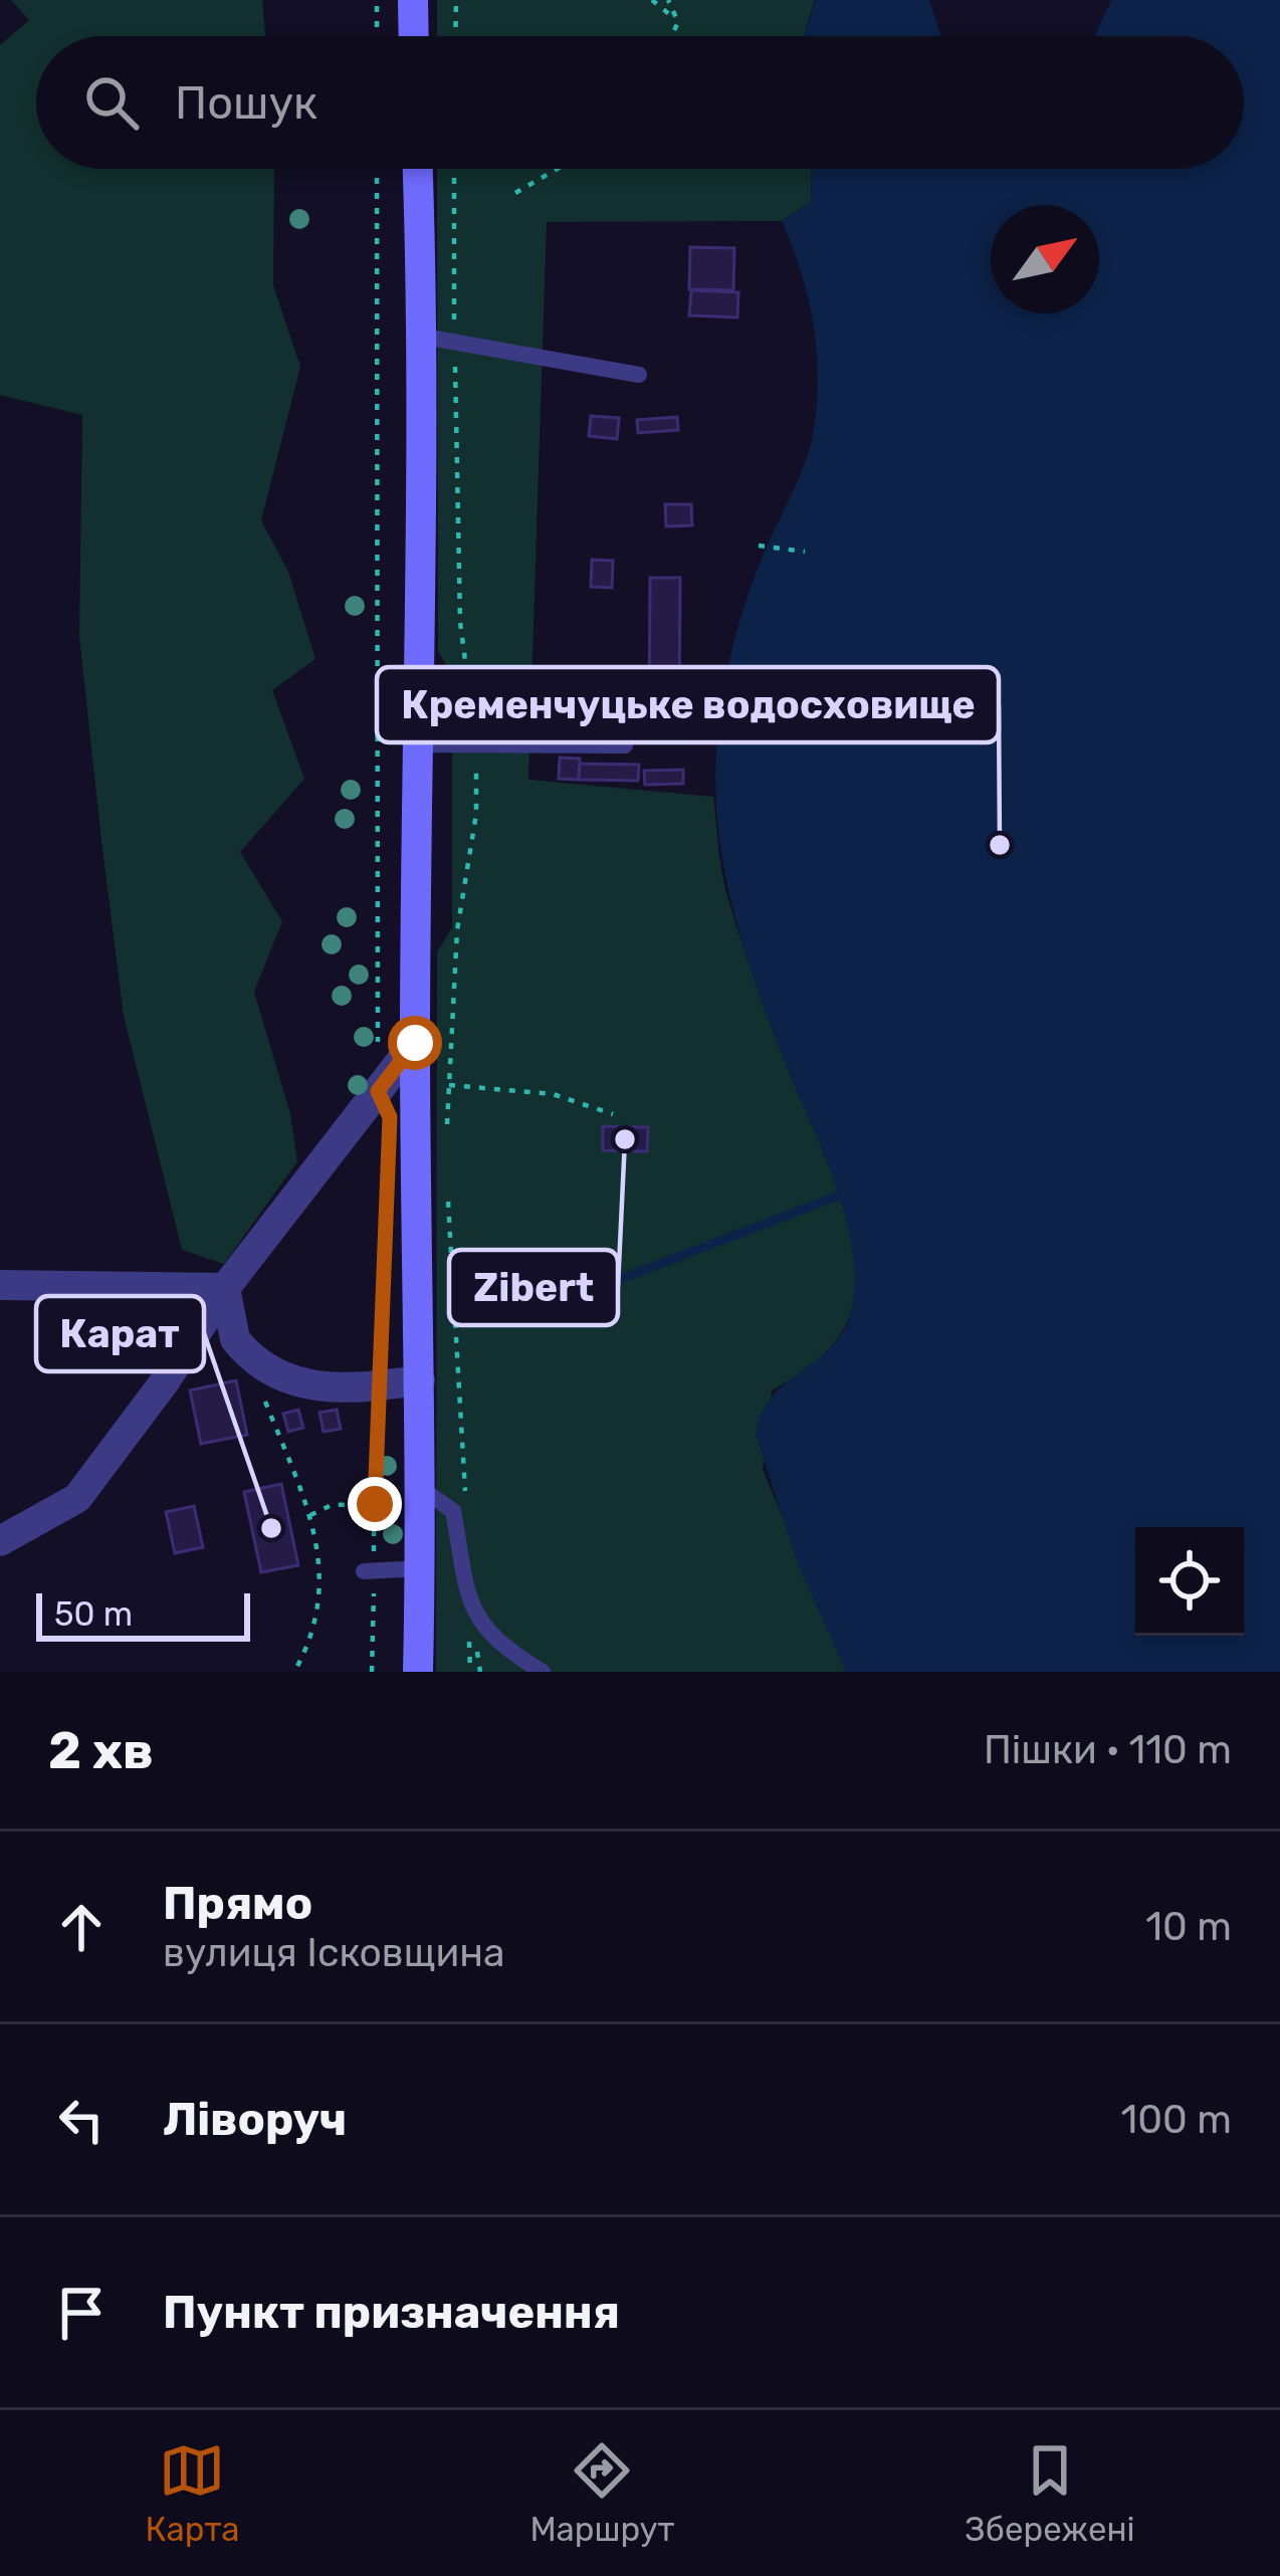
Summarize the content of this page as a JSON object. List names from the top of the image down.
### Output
{
  "places": ["Кременчуцьке водосховище", "Zibert", "Карат"],
  "scale_bar": "50 m",
  "north": "top right",
  "page": {
    "search": "Пошук",
    "scale": "50 m",
    "heading": ["2 хв", "Пішки · 110 m"],
    "list": [
      ["Прямо", "вулиця Ісковщина", "10 m"],
      ["Ліворуч", "100 m"],
      "Пункт призначення"
    ],
    "nav": ["Карта", "Маршрут", "Збережені"]
  }
}
